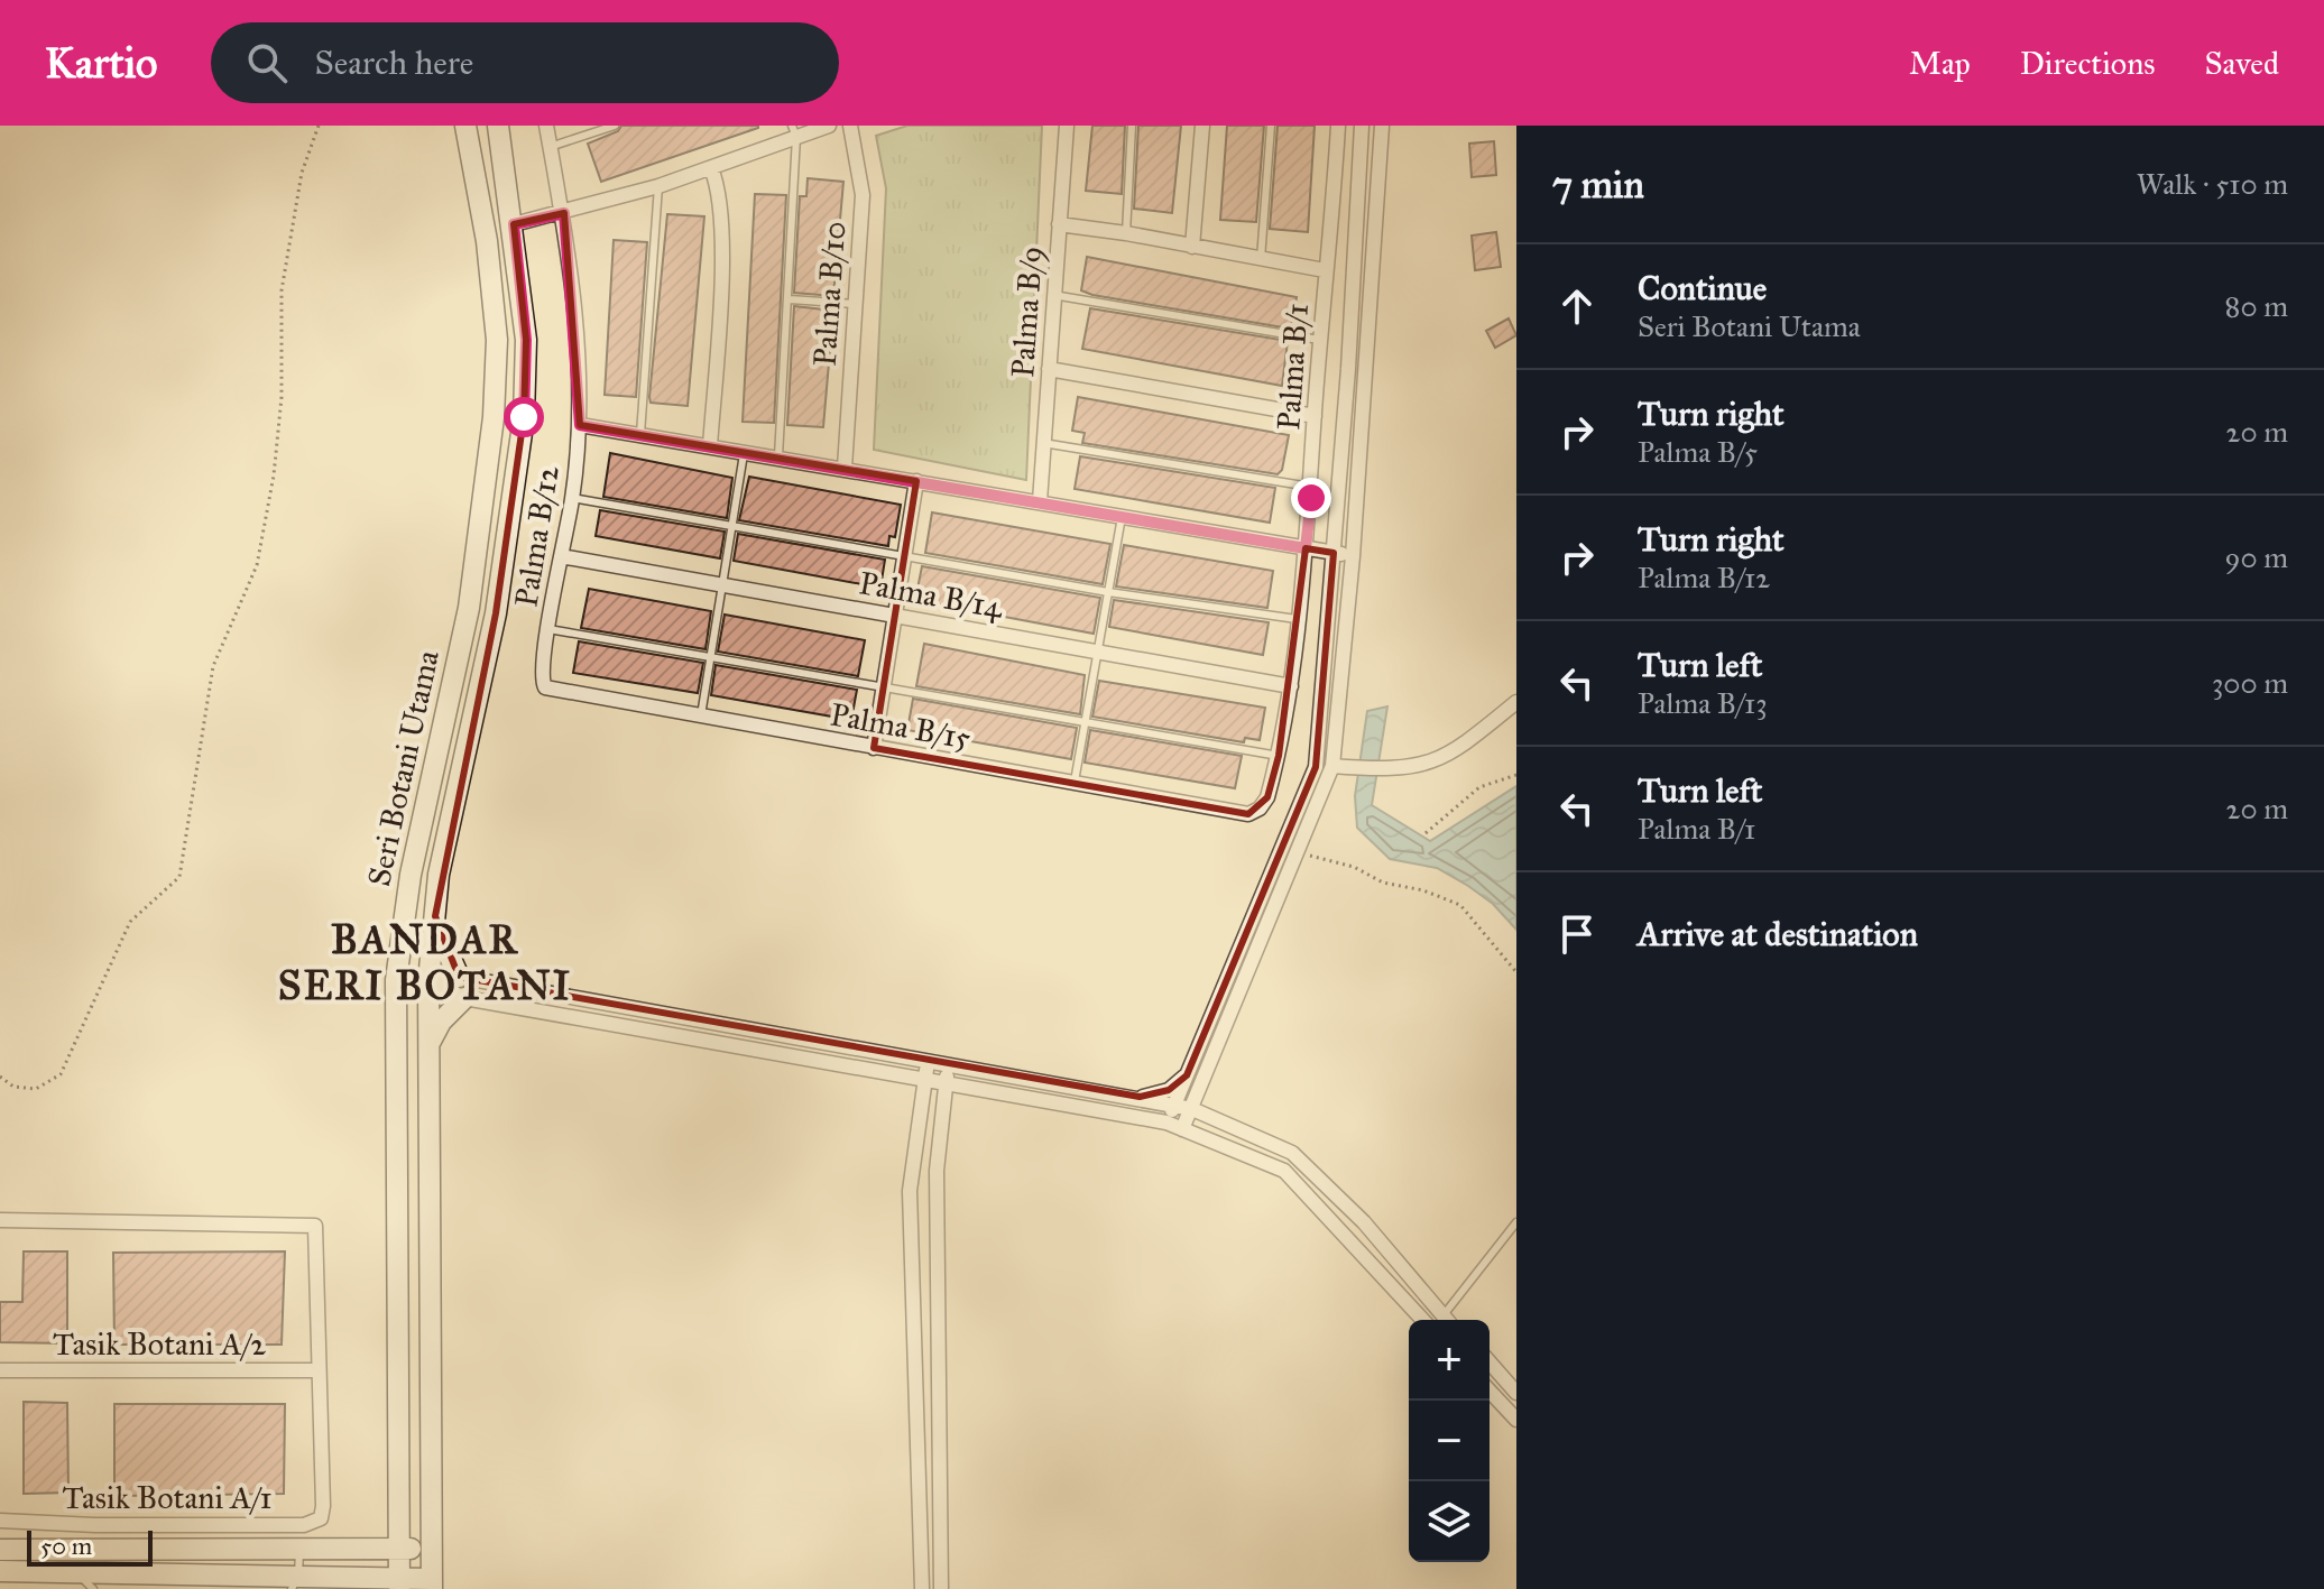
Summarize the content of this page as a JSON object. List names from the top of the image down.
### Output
{
  "streets": {
    "main road": ["Seri Botani Utama"],
    "street": [
      "Palma B/10",
      "Palma B/9",
      "Palma B/1",
      "Palma B/12",
      "Palma B/14",
      "Palma B/15",
      "Tasik Botani A/2",
      "Tasik Botani A/1"
    ]
  },
  "crossings": [
    ["Palma B/1", "Palma B/14"],
    ["Palma B/1", "Palma B/15"],
    ["Palma B/12", "Palma B/14"],
    ["Palma B/12", "Palma B/15"],
    ["Tasik Botani A/2", "Tasik Botani A/1"]
  ],
  "districts": ["BANDAR SERI BOTANI"],
  "scale_bar": "50 m",
  "page": {
    "header": "Kartio",
    "search": "Search here",
    "nav": ["Map", "Directions", "Saved"],
    "heading": ["7 min", "Walk · 510 m"],
    "list": [
      ["Continue", "Seri Botani Utama", "80 m"],
      ["Turn right", "Palma B/5", "20 m"],
      ["Turn right", "Palma B/12", "90 m"],
      ["Turn left", "Palma B/13", "300 m"],
      ["Turn left", "Palma B/1", "20 m"],
      "Arrive at destination"
    ],
    "map_buttons": ["+", "−"],
    "scale": "50 m"
  }
}
